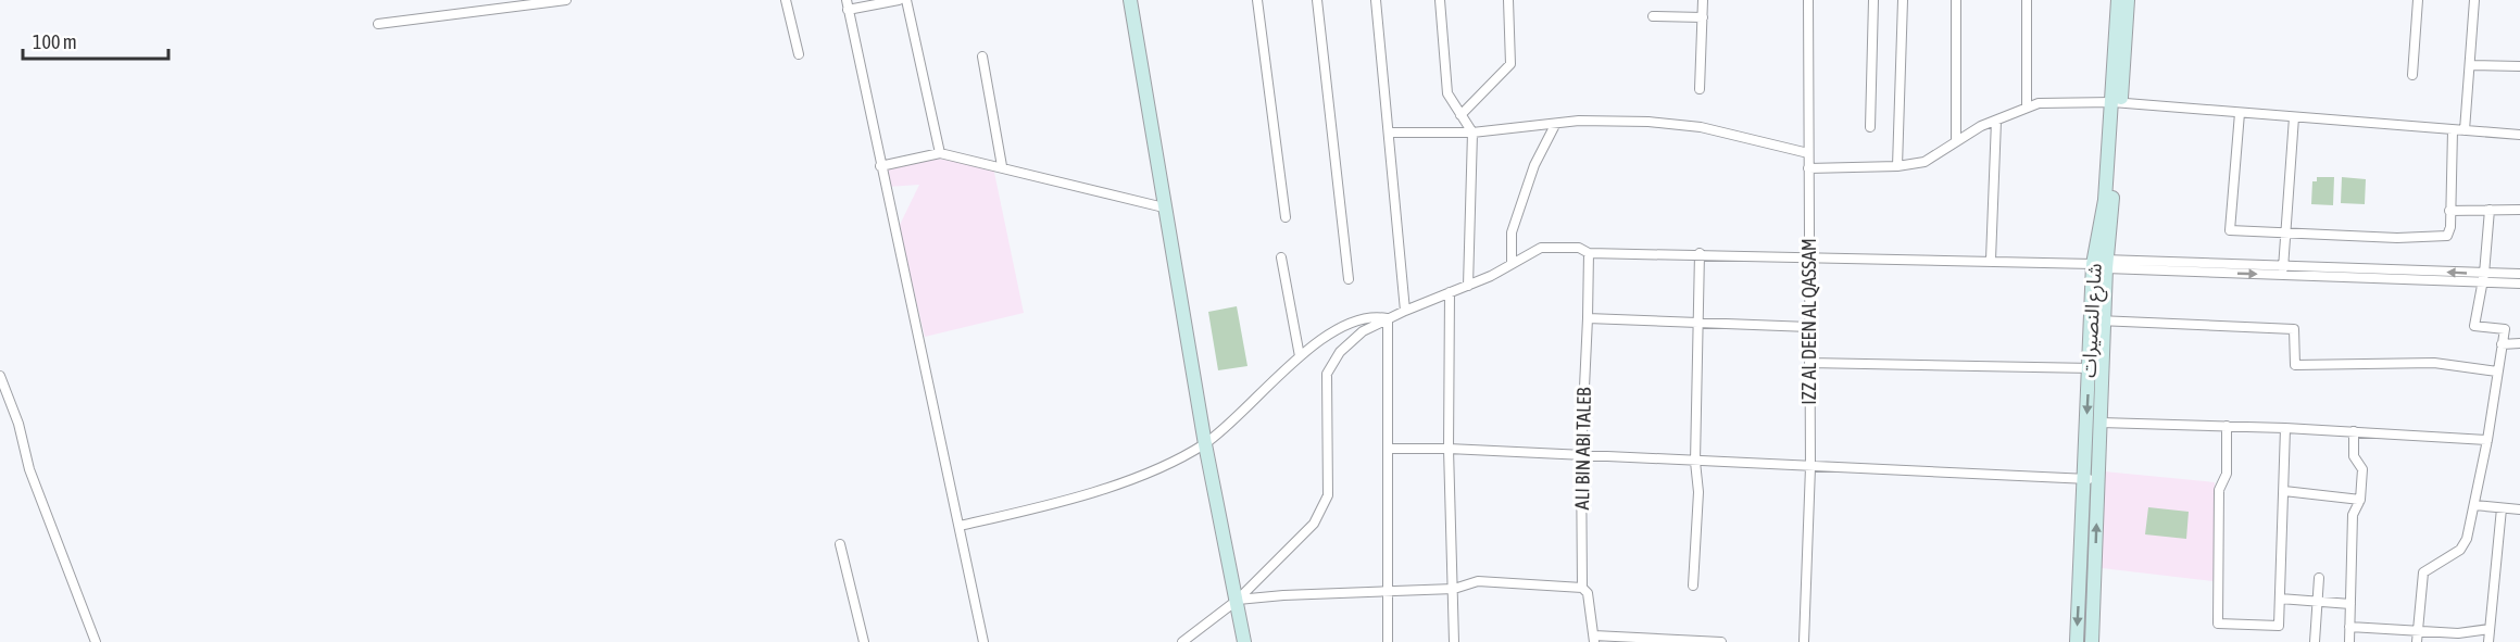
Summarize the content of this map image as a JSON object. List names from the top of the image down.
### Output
{
  "streets": {
    "main road": ["شارع النصيرات"],
    "street": ["IZZ AL DEEN AL QASSAM", "ALI BIN ABI TALEB"]
  },
  "scale_bar": "100 m"
}
